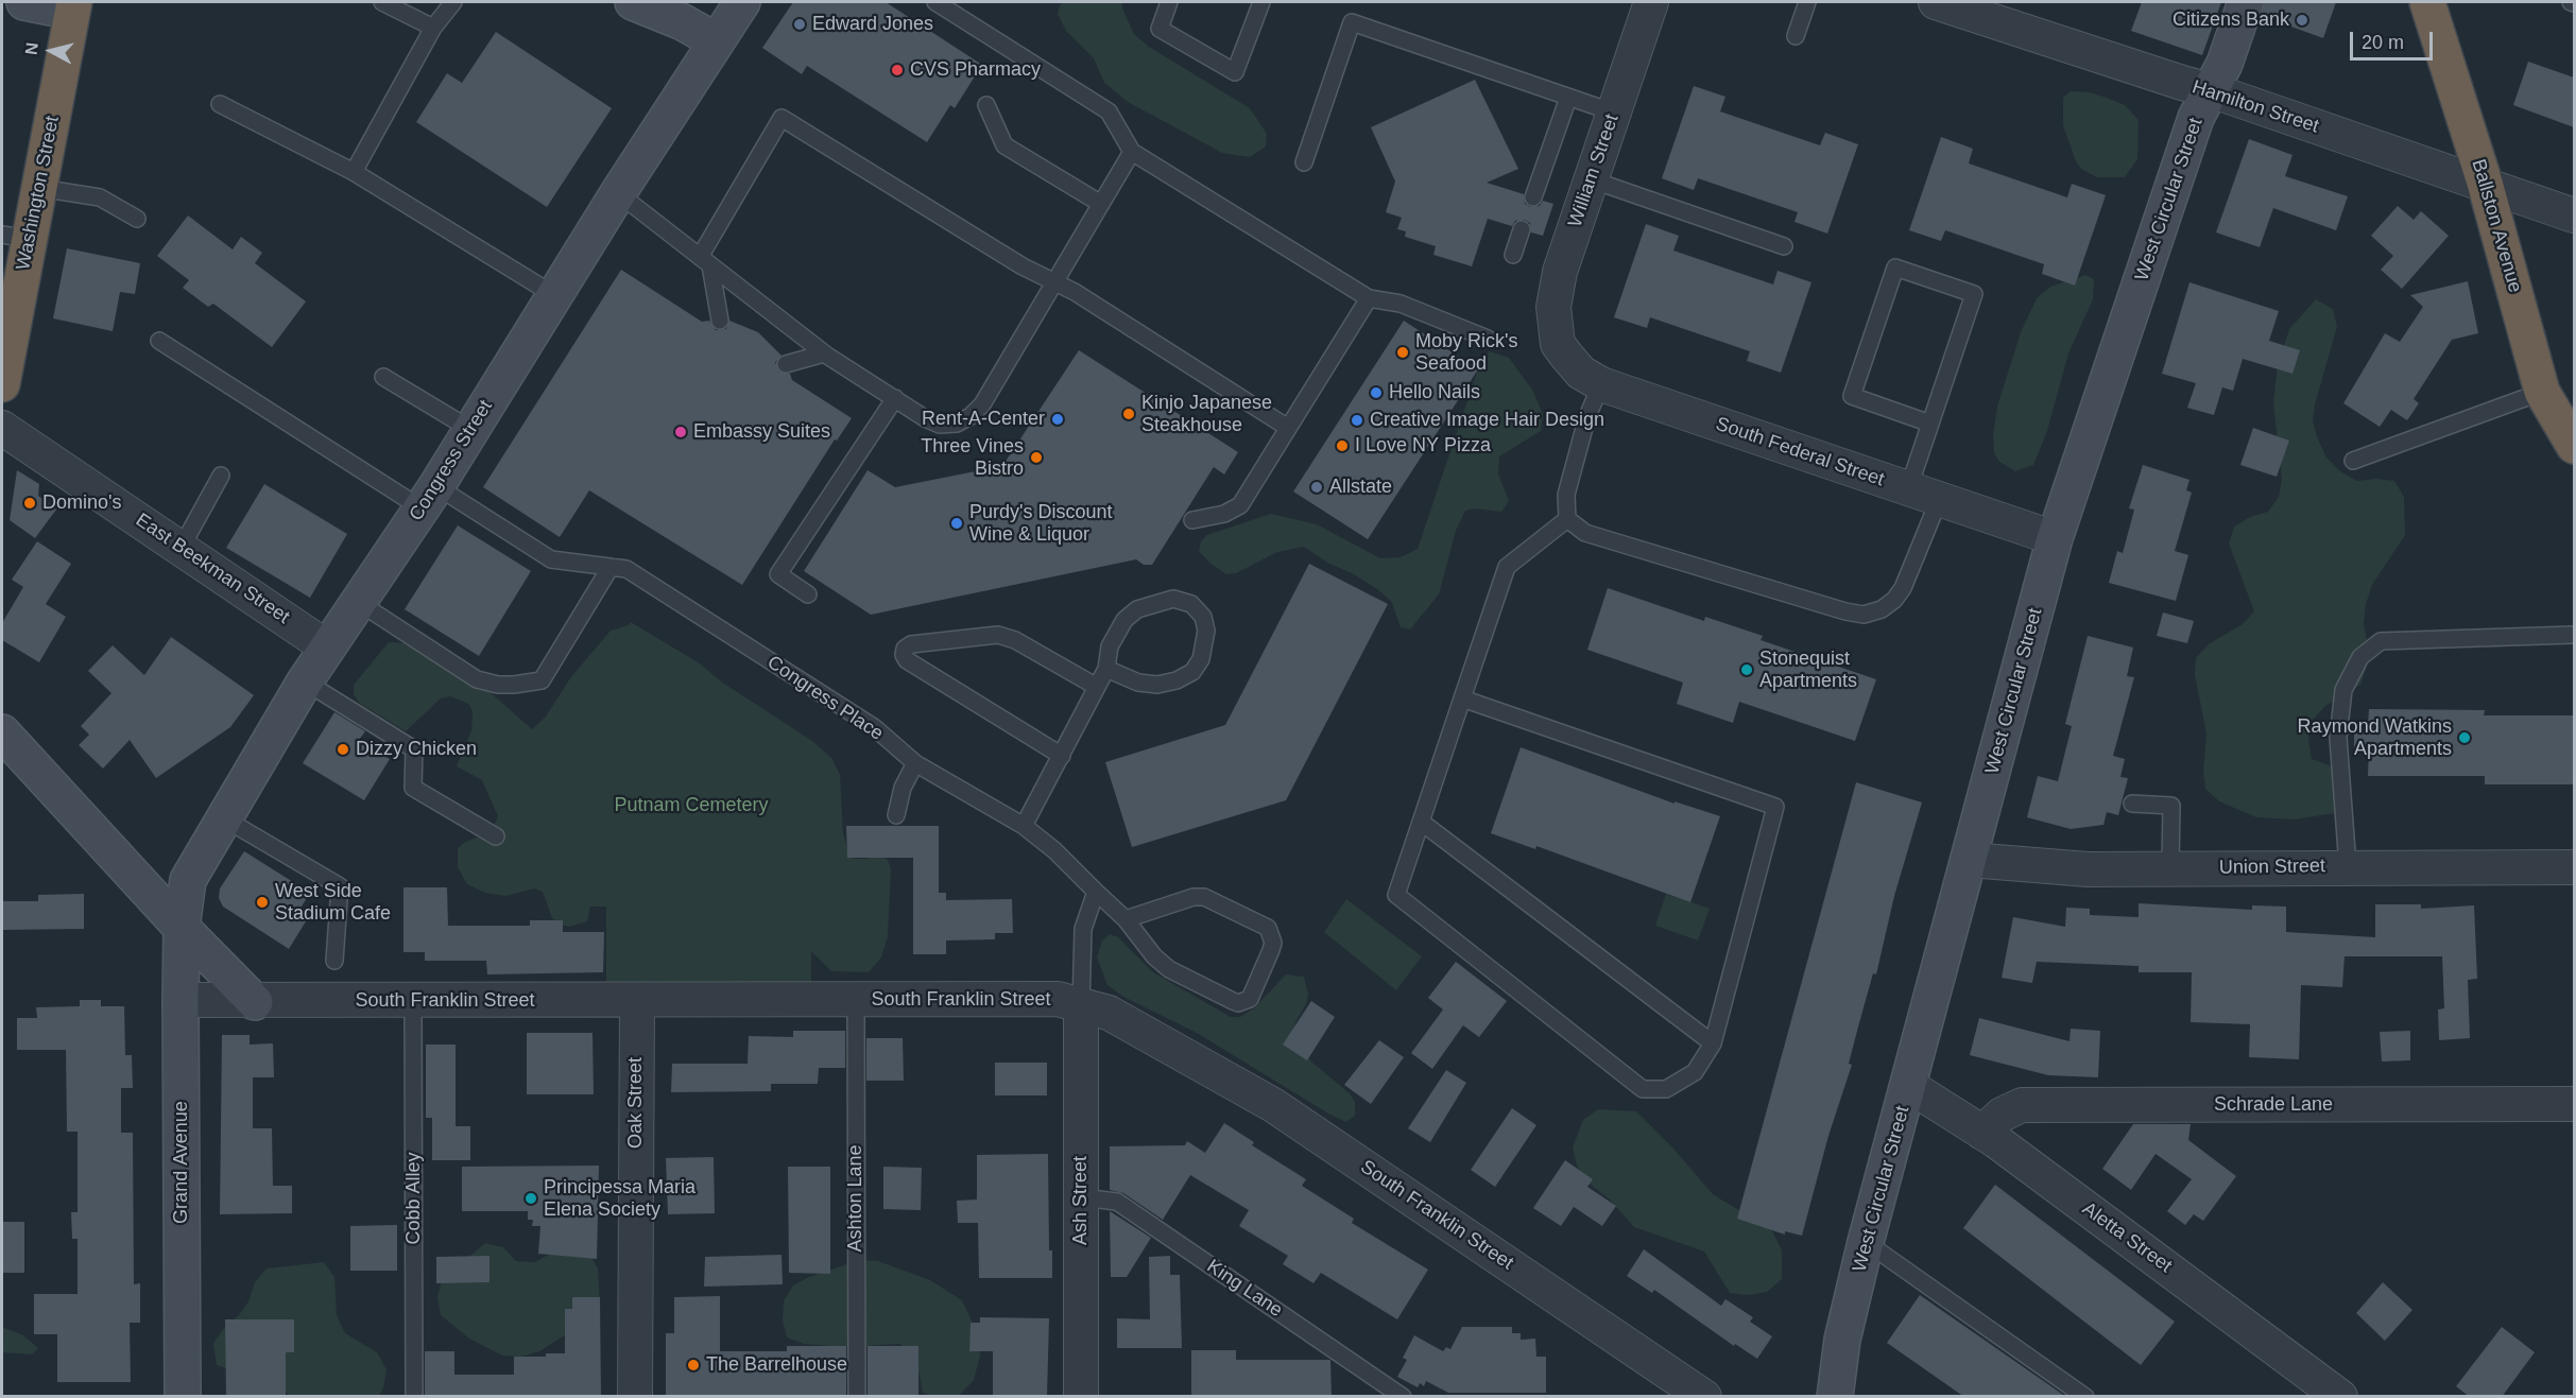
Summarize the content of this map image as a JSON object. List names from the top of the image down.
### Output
{
  "streets": {
    "highway": ["Washington Street", "Ballston Avenue"],
    "street": [
      "Hamilton Street",
      "William Street",
      "West Circular Street",
      "South Federal Street",
      "Congress Street",
      "East Beekman Street",
      "Union Street",
      "South Franklin Street",
      "Oak Street",
      "Schrade Lane",
      "Grand Avenue",
      "Ash Street",
      "Aletta Street"
    ],
    "lane": [
      "Congress Place",
      "Cobb Alley",
      "Ashton Lane",
      "King Lane"
    ]
  },
  "crossings": [
    ["Hamilton Street", "West Circular Street"],
    ["Hamilton Street", "Ballston Avenue"],
    ["William Street", "South Federal Street"],
    ["West Circular Street", "South Federal Street"],
    ["West Circular Street", "Union Street"],
    ["West Circular Street", "Aletta Street"],
    ["Congress Street", "East Beekman Street"],
    ["Congress Street", "Congress Place"],
    ["Congress Street", "Grand Avenue"],
    ["South Franklin Street", "Oak Street"],
    ["South Franklin Street", "Grand Avenue"],
    ["South Franklin Street", "Cobb Alley"],
    ["South Franklin Street", "Ashton Lane"],
    ["South Franklin Street", "Ash Street"],
    ["Schrade Lane", "Aletta Street"],
    ["Ash Street", "King Lane"]
  ],
  "parks": ["Putnam Cemetery"],
  "places": [
    "Citizens Bank",
    "Edward Jones",
    "CVS Pharmacy",
    "Moby Rick's Seafood",
    "Hello Nails",
    "Kinjo Japanese Steakhouse",
    "Rent-A-Center",
    "Creative Image Hair Design",
    "Embassy Suites",
    "I Love NY Pizza",
    "Three Vines Bistro",
    "Allstate",
    "Domino's",
    "Purdy's Discount Wine & Liquor",
    "Stonequist Apartments",
    "Raymond Watkins Apartments",
    "Dizzy Chicken",
    "West Side Stadium Cafe",
    "Principessa Maria Elena Society",
    "The Barrelhouse"
  ],
  "scale_bar": "20 m",
  "north": "left"
}
